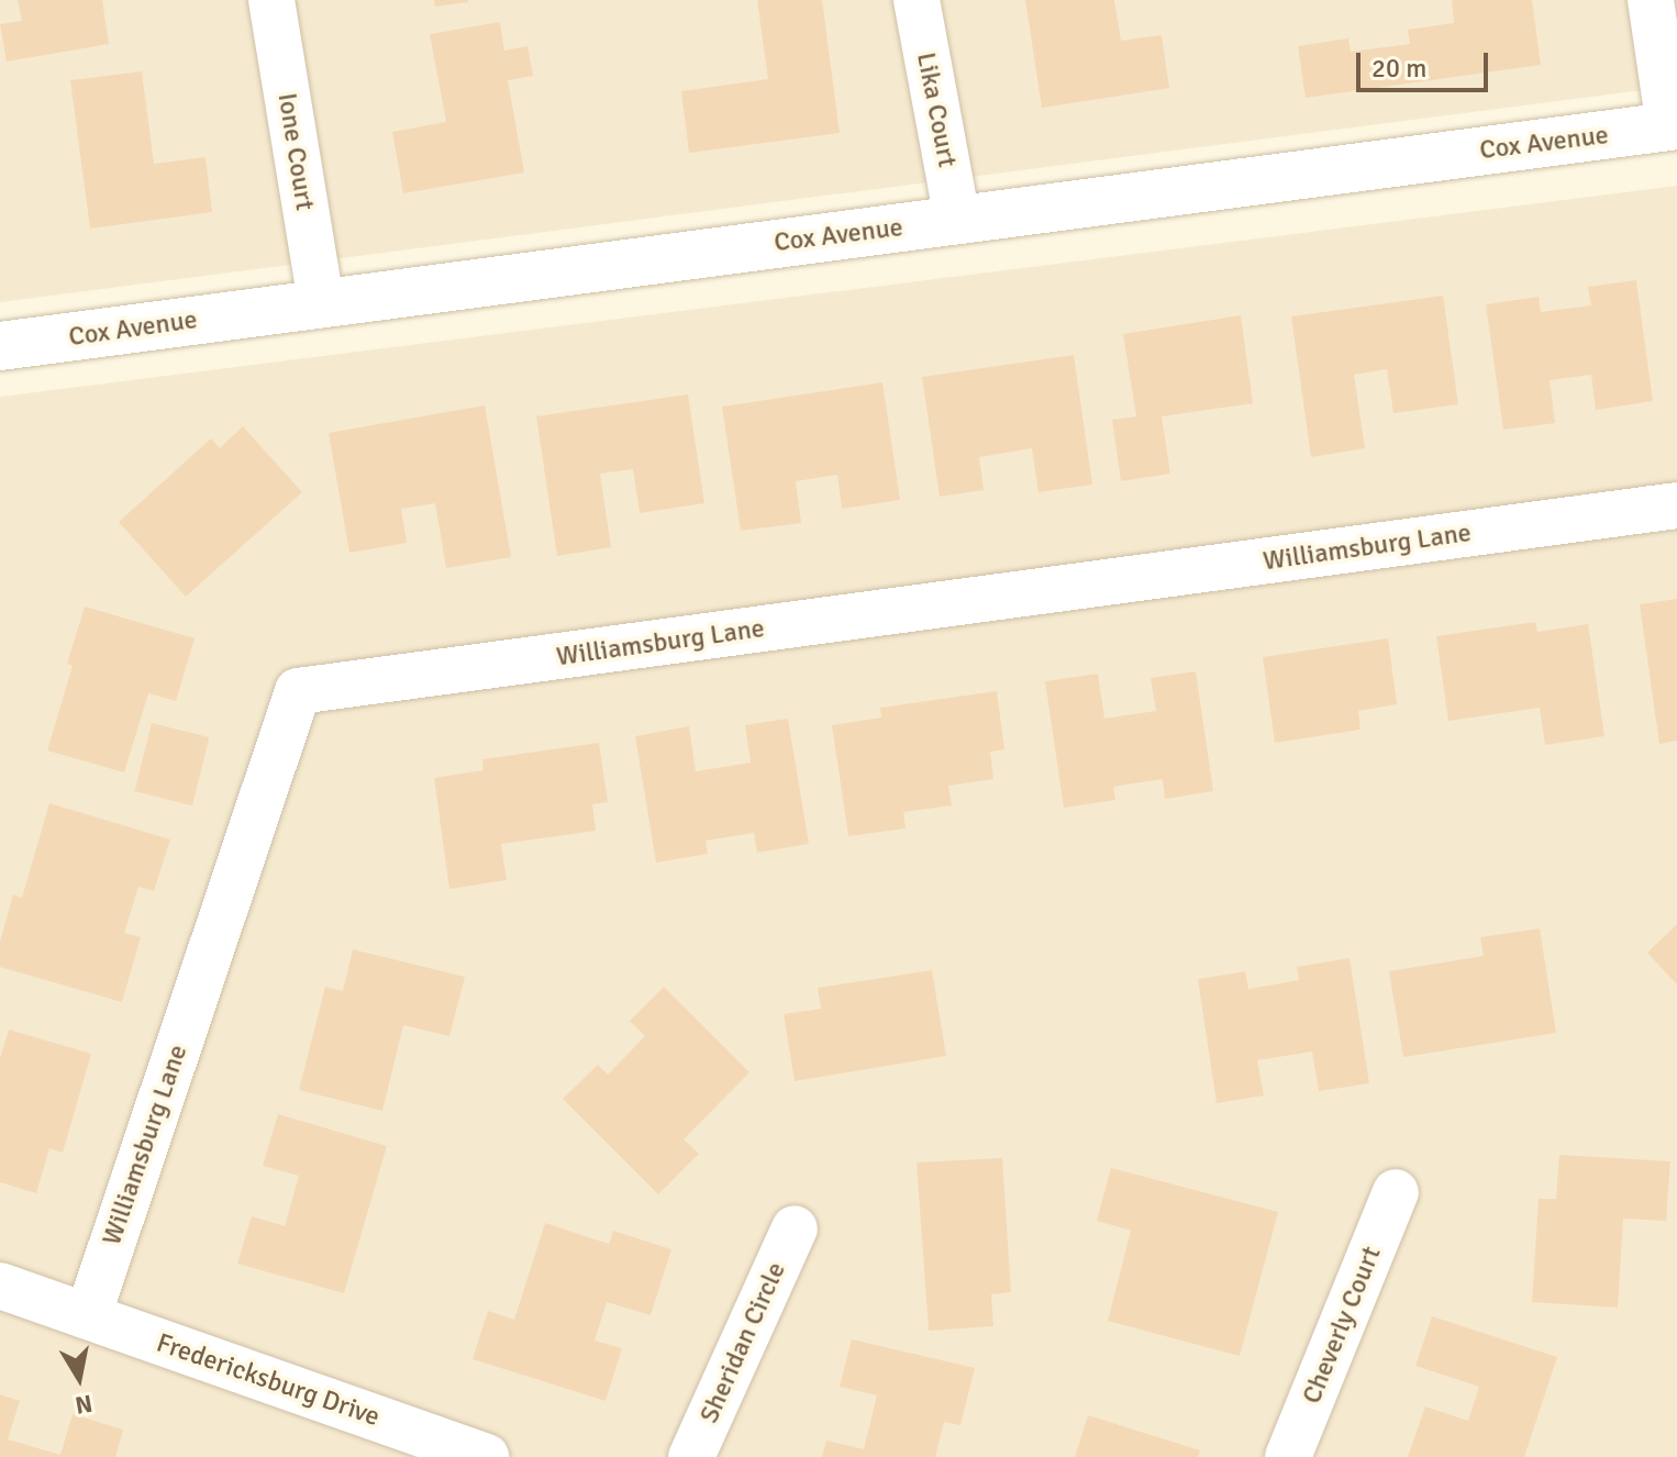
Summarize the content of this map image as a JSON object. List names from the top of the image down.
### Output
{
  "streets": {
    "main road": ["Cox Avenue"],
    "street": [
      "Lika Court",
      "Ione Court",
      "Williamsburg Lane",
      "Cheverly Court",
      "Sheridan Circle",
      "Fredericksburg Drive"
    ]
  },
  "crossings": [
    ["Lika Court", "Cox Avenue"],
    ["Cox Avenue", "Ione Court"],
    ["Williamsburg Lane", "Fredericksburg Drive"]
  ],
  "scale_bar": "20 m",
  "north": "bottom"
}
